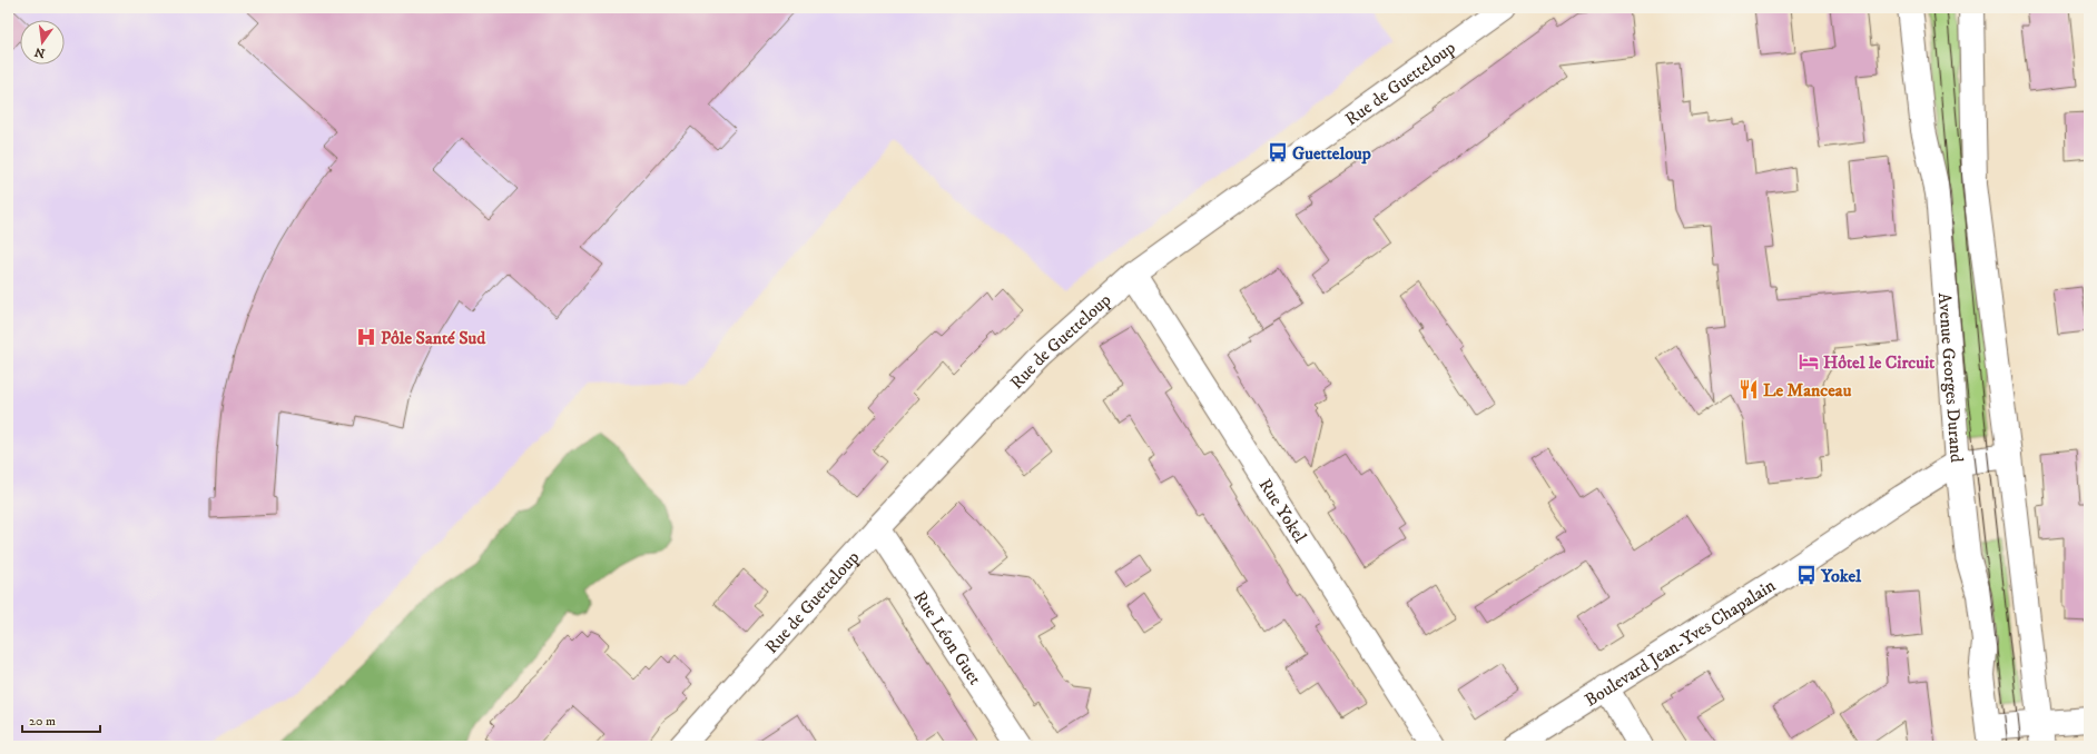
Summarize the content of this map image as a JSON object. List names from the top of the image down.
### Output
{
  "streets": {
    "street": [
      "Rue de Guetteloup",
      "Avenue Georges Durand",
      "Rue Yokel",
      "Rue Léon Guet",
      "Boulevard Jean-Yves Chapalain"
    ]
  },
  "crossings": [
    ["Rue de Guetteloup", "Rue Yokel"],
    ["Rue de Guetteloup", "Rue Léon Guet"],
    ["Avenue Georges Durand", "Boulevard Jean-Yves Chapalain"]
  ],
  "places": {
    "bus stop": ["Guetteloup", "Yokel"],
    "hospital": ["Pôle Santé Sud"],
    "hotel": ["Hôtel le Circuit"],
    "restaurant": ["Le Manceau"]
  },
  "scale_bar": "20 m",
  "north": "bottom"
}
